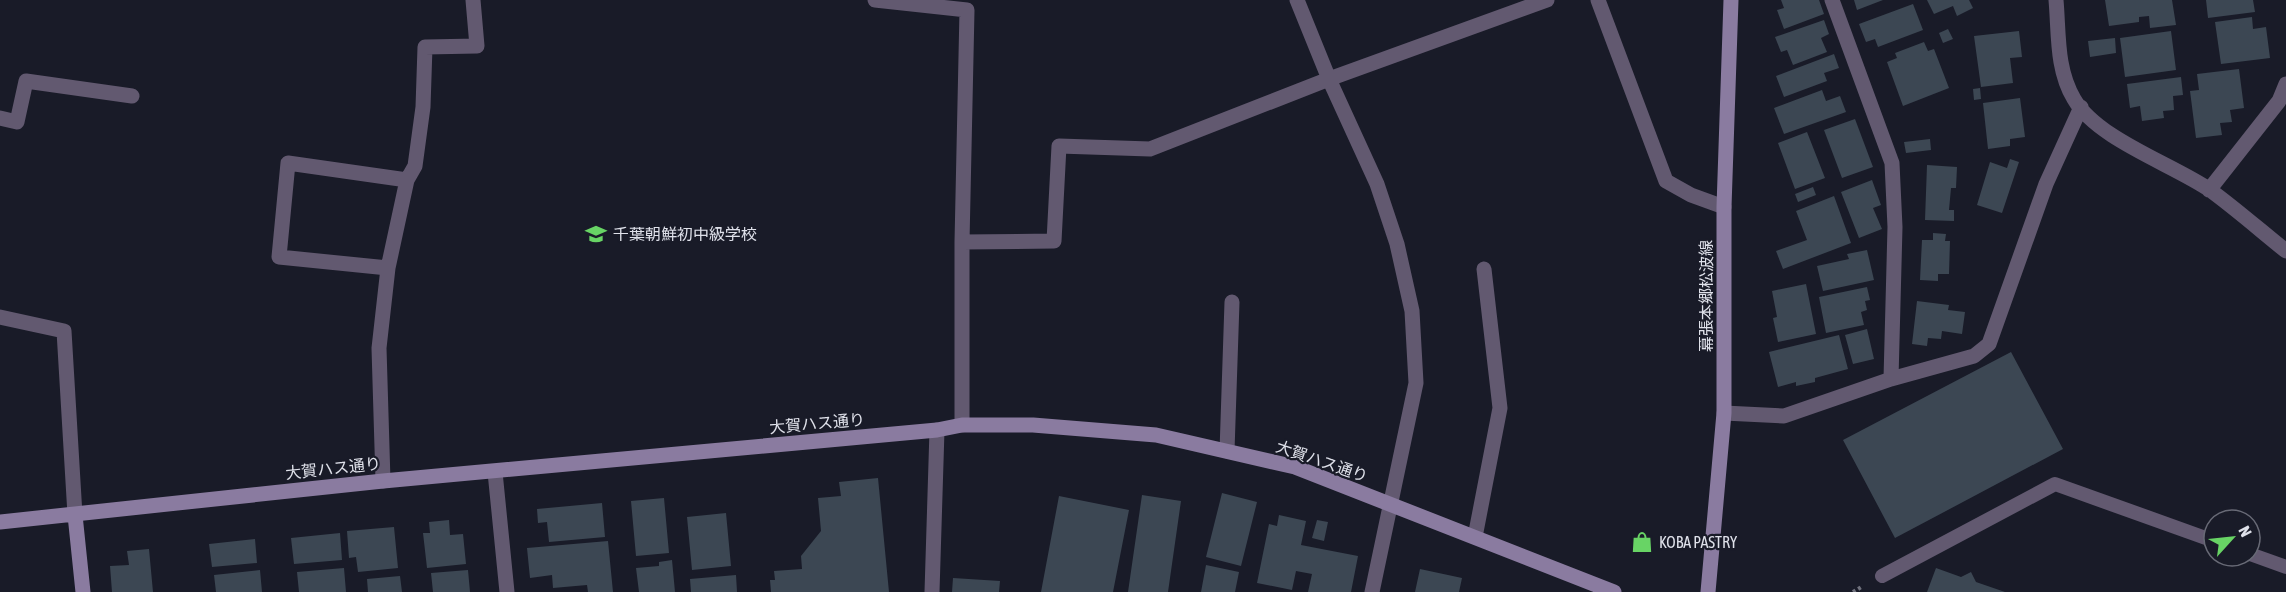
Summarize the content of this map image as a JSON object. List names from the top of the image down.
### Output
{
  "streets": {
    "street": ["幕張本郷松波線", "大賀ハス通り"]
  },
  "places": {
    "school or university": ["千葉朝鮮初中級学校"],
    "shop": ["KOBA PASTRY"]
  },
  "north": "top right"
}
